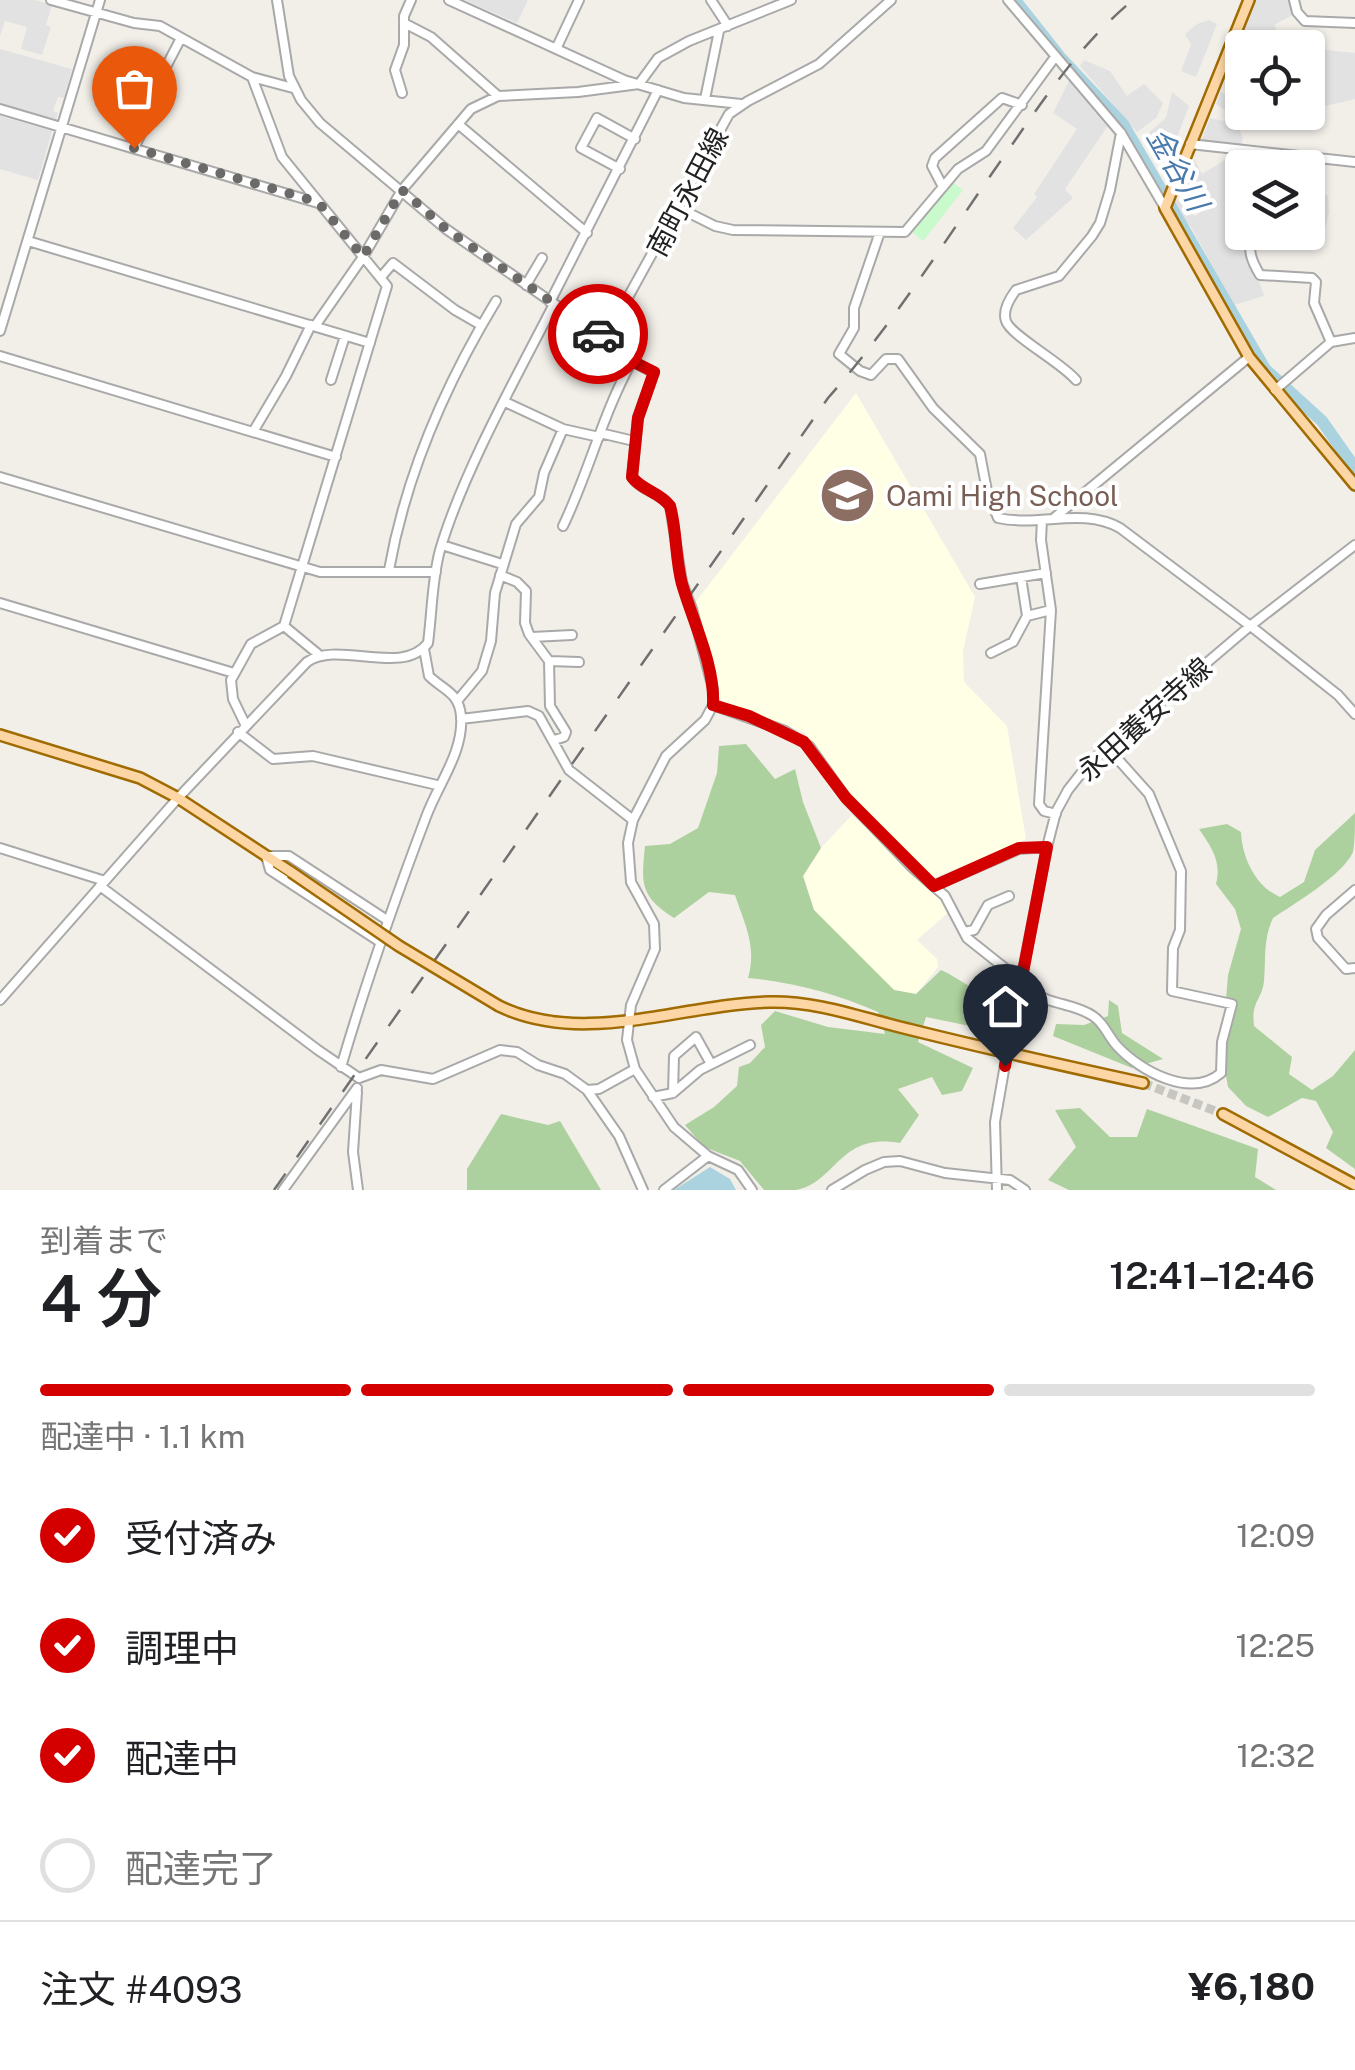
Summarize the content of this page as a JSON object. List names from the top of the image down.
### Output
{
  "streets": {
    "street": ["南町永田線", "永田養安寺線"]
  },
  "water": ["金谷川"],
  "places": {
    "school or university": ["Oami High School"]
  },
  "page": {
    "heading": ["4 分", "到着まで", "12:41–12:46"],
    "panel": ["注文 #4093", "¥6,180"],
    "bar": "配達中 · 1.1 km",
    "list": [
      ["受付済み", "12:09"],
      ["調理中", "12:25"],
      ["配達中", "12:32"],
      "配達完了"
    ]
  }
}
